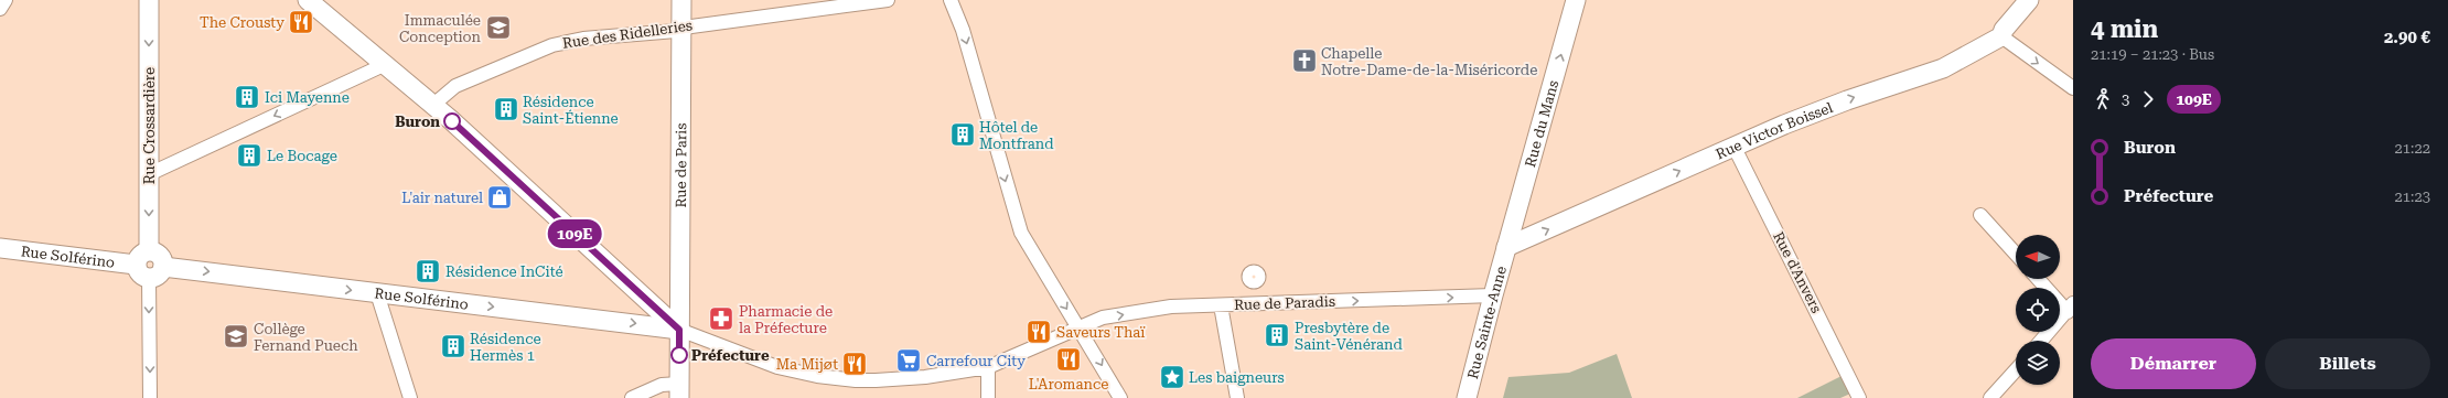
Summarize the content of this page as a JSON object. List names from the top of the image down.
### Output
{
  "streets": {
    "street": [
      "Rue des Ridelleries",
      "Rue du Mans",
      "Rue Crossardière",
      "Rue Victor Boissel",
      "Rue de Paris",
      "Rue Solférino",
      "Rue d'Anvers",
      "Rue de Paradis",
      "Rue Sainte-Anne"
    ]
  },
  "crossings": [
    ["Rue des Ridelleries", "Rue de Paris"],
    ["Rue du Mans", "Rue Victor Boissel"],
    ["Rue du Mans", "Rue Sainte-Anne"],
    ["Rue Crossardière", "Rue Solférino"],
    ["Rue Victor Boissel", "Rue d'Anvers"],
    ["Rue Victor Boissel", "Rue Sainte-Anne"],
    ["Rue de Paris", "Rue Solférino"],
    ["Rue de Paris", "Rue de Paradis"],
    ["Rue Solférino", "Rue de Paradis"],
    ["Rue de Paradis", "Rue Sainte-Anne"]
  ],
  "one_way": [
    "Rue du Mans",
    "Rue Crossardière",
    "Rue Victor Boissel",
    "Rue Solférino",
    "Rue de Paradis"
  ],
  "places": {
    "restaurant": [
      "The Crousty",
      "Saveurs Thaï",
      "L'Aromance",
      "Ma Mijøt"
    ],
    "school or university": ["Immaculée Conception", "Collège Fernand Puech"],
    "church": ["Chapelle Notre-Dame-de-la-Miséricorde"],
    "building": [
      "Ici Mayenne",
      "Résidence Saint-Étienne",
      "Hôtel de Montfrand",
      "Le Bocage",
      "Résidence InCité",
      "Presbytère de Saint-Vénérand",
      "Résidence Hermès 1"
    ],
    "other": ["Buron", "Préfecture"],
    "shop": ["L'air naturel"],
    "pharmacy": ["Pharmacie de la Préfecture"],
    "supermarket": ["Carrefour City"],
    "place": ["Les baigneurs"]
  },
  "lines": ["bus line 109E"],
  "north": "left",
  "page": {
    "on_map": "109E",
    "heading": ["4 min", "21:19 – 21:23 · Bus", "2.90 €"],
    "legs": ["3", "109E"],
    "list": [
      {
        "name": "Buron",
        "value": "21:22"
      },
      {
        "name": "Préfecture",
        "value": "21:23"
      }
    ],
    "buttons": ["Démarrer", "Billets"]
  }
}
